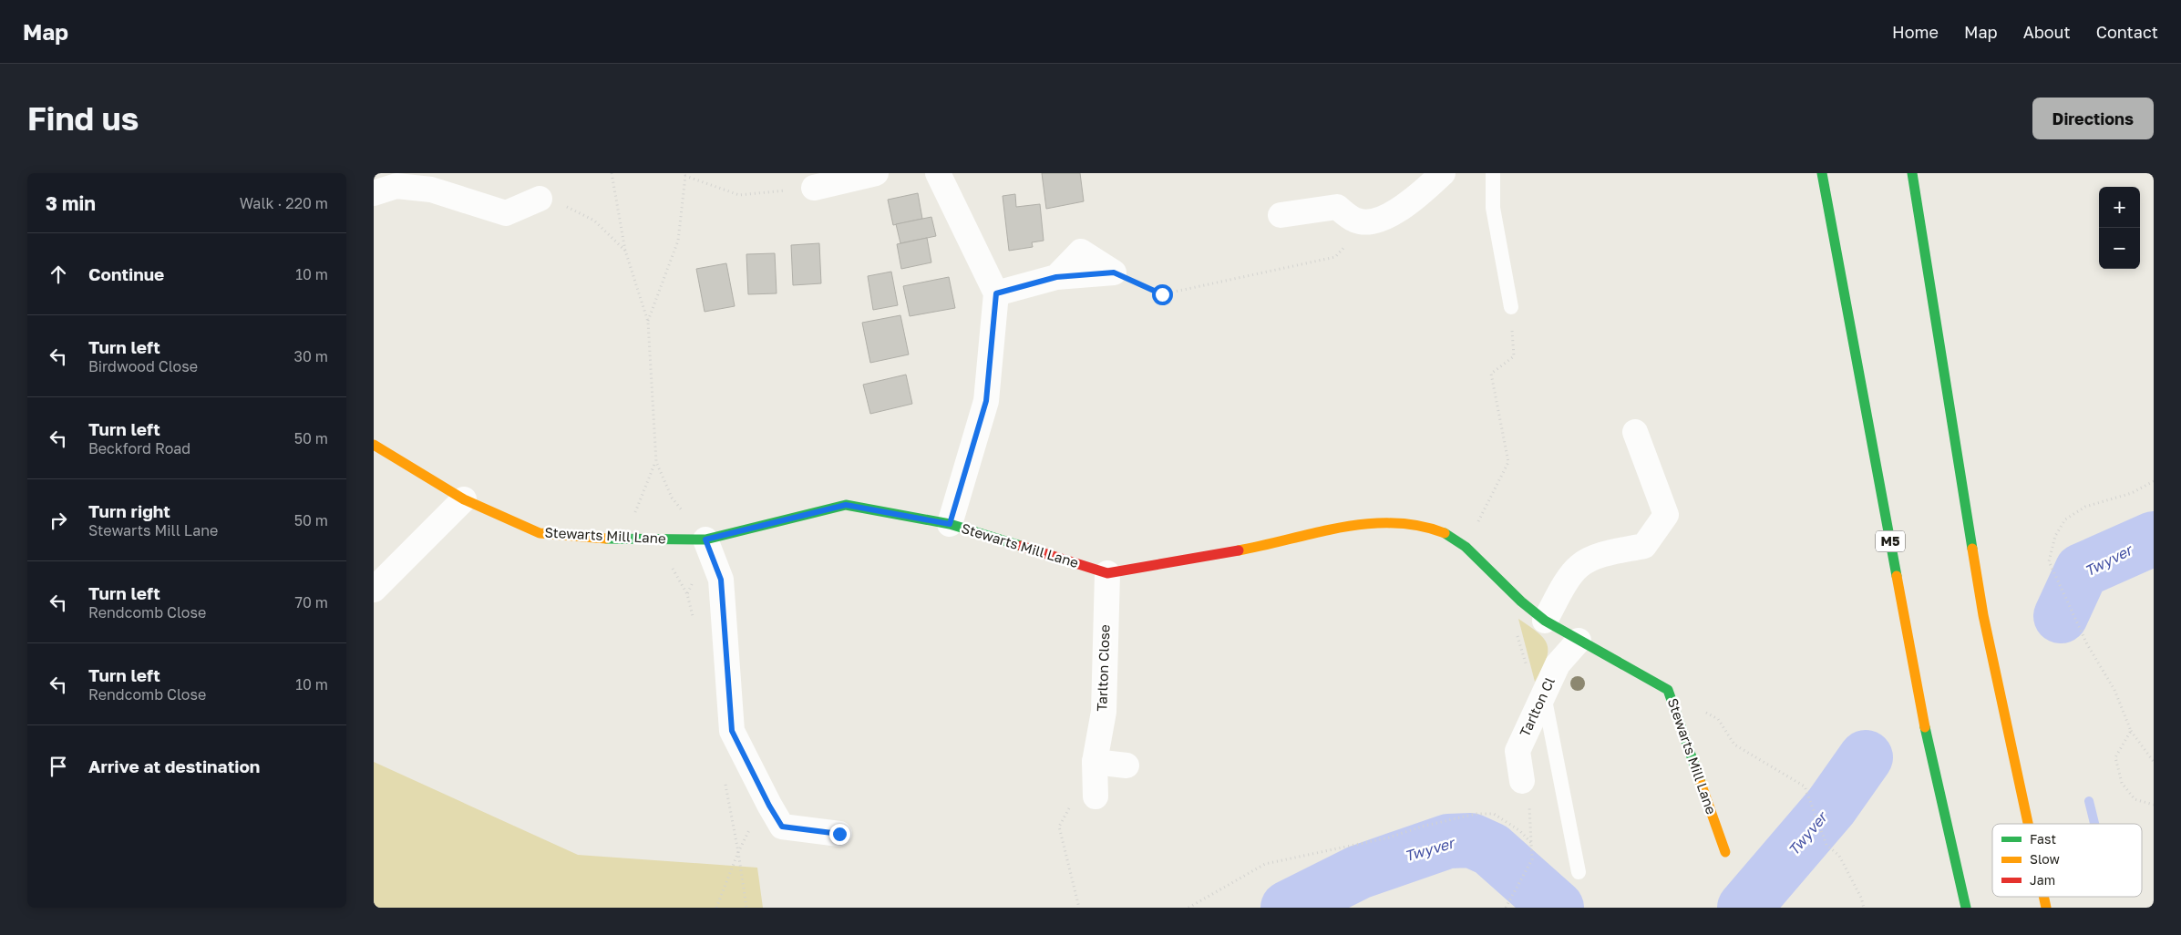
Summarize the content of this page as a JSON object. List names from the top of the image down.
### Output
{
  "streets": {
    "main road": ["Stewarts Mill Lane", "M5"],
    "street": ["Tarlton Close", "Tarlton Cl"]
  },
  "crossings": [
    ["Stewarts Mill Lane", "Tarlton Close"],
    ["Stewarts Mill Lane", "Tarlton Cl"]
  ],
  "water": ["Twyver"],
  "legend": ["Fast", "Slow", "Jam"],
  "page": {
    "header": "Map",
    "nav": [
      "Home",
      "Map",
      "About",
      "Contact"
    ],
    "buttons": "Directions",
    "title": "Find us",
    "heading": ["3 min", "Walk · 220 m"],
    "map_buttons": ["+", "−"],
    "list": [
      ["Continue", "10 m"],
      ["Turn left", "Birdwood Close", "30 m"],
      ["Turn left", "Beckford Road", "50 m"],
      ["Turn right", "Stewarts Mill Lane", "50 m"],
      ["Turn left", "Rendcomb Close", "70 m"],
      ["Turn left", "Rendcomb Close", "10 m"],
      "Arrive at destination"
    ]
  }
}
